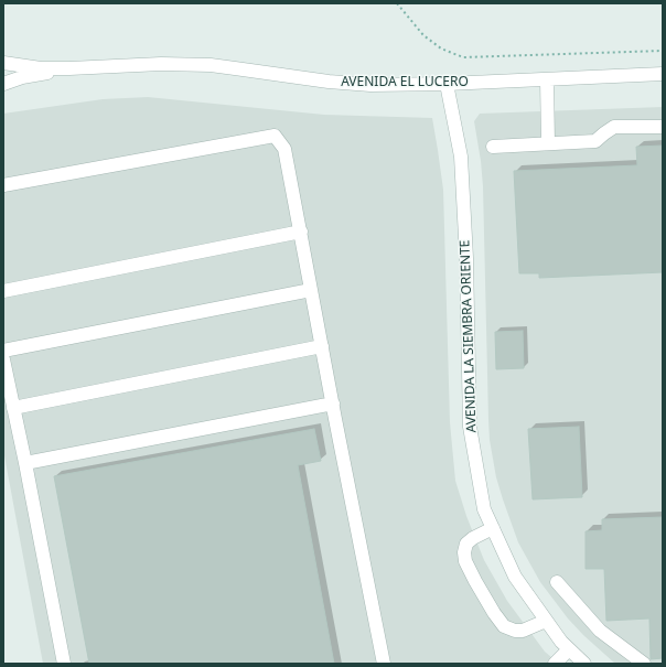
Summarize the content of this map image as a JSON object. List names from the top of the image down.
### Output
{
  "streets": {
    "street": ["AVENIDA EL LUCERO", "AVENIDA LA SIEMBRA ORIENTE"]
  },
  "crossings": [
    ["AVENIDA EL LUCERO", "AVENIDA LA SIEMBRA ORIENTE"]
  ]
}
